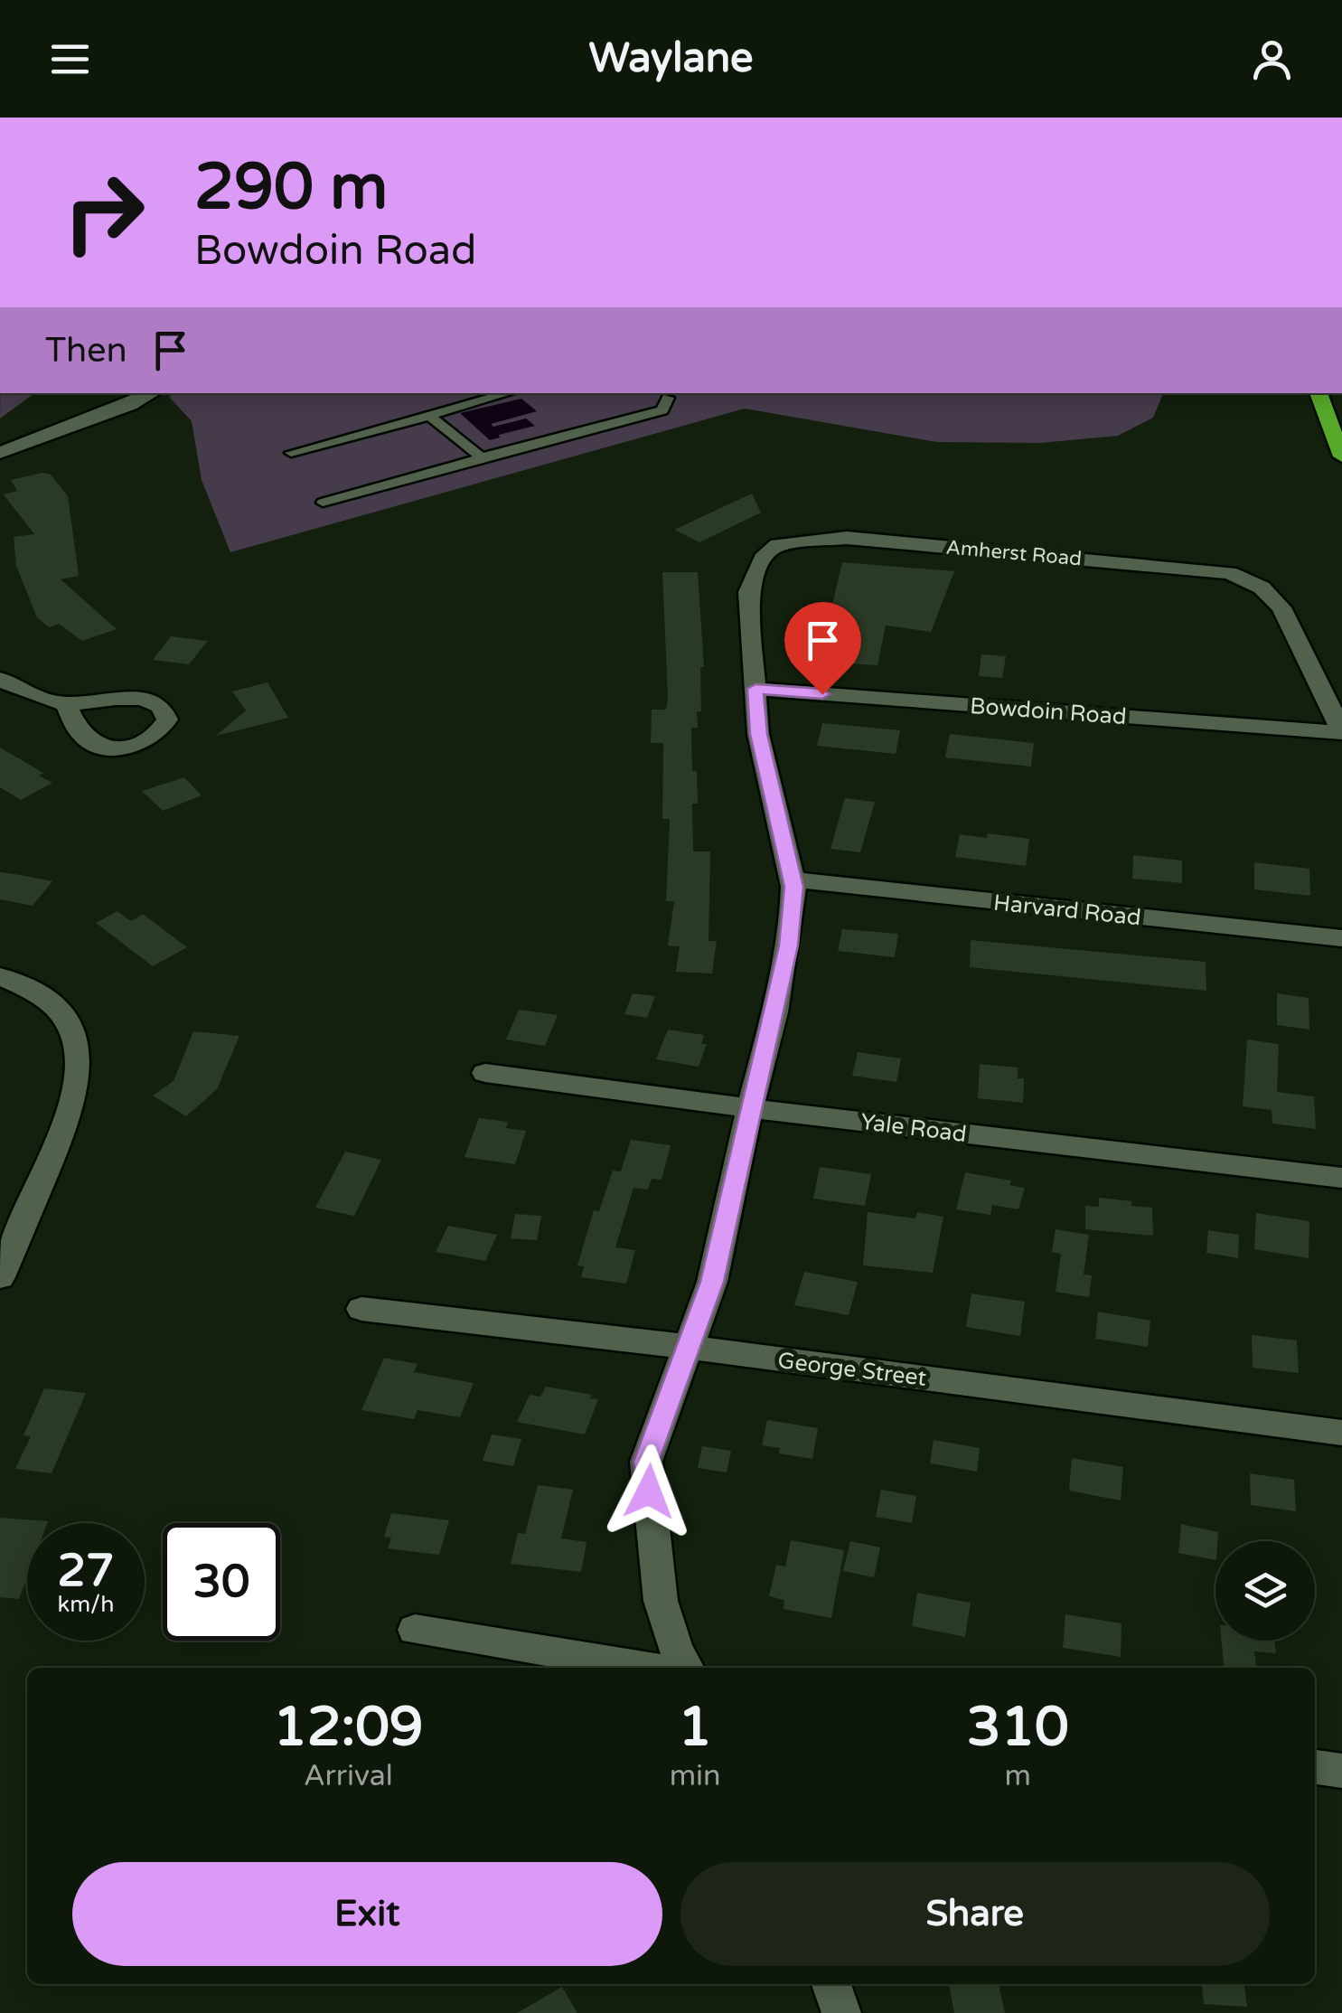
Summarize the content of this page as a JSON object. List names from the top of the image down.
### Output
{
  "streets": {
    "street": [
      "Amherst Road",
      "Bowdoin Road",
      "Harvard Road",
      "Yale Road",
      "George Street"
    ]
  },
  "crossings": [
    ["Amherst Road", "Bowdoin Road"]
  ],
  "page": {
    "header": "Waylane",
    "turn": ["290 m", "Bowdoin Road"],
    "then": "Then",
    "speed": "27 km/h",
    "limit": "30",
    "eta": [
      "12:09",
      "Arrival",
      "1",
      "min",
      "310",
      "m"
    ],
    "buttons": ["Exit", "Share"]
  }
}
